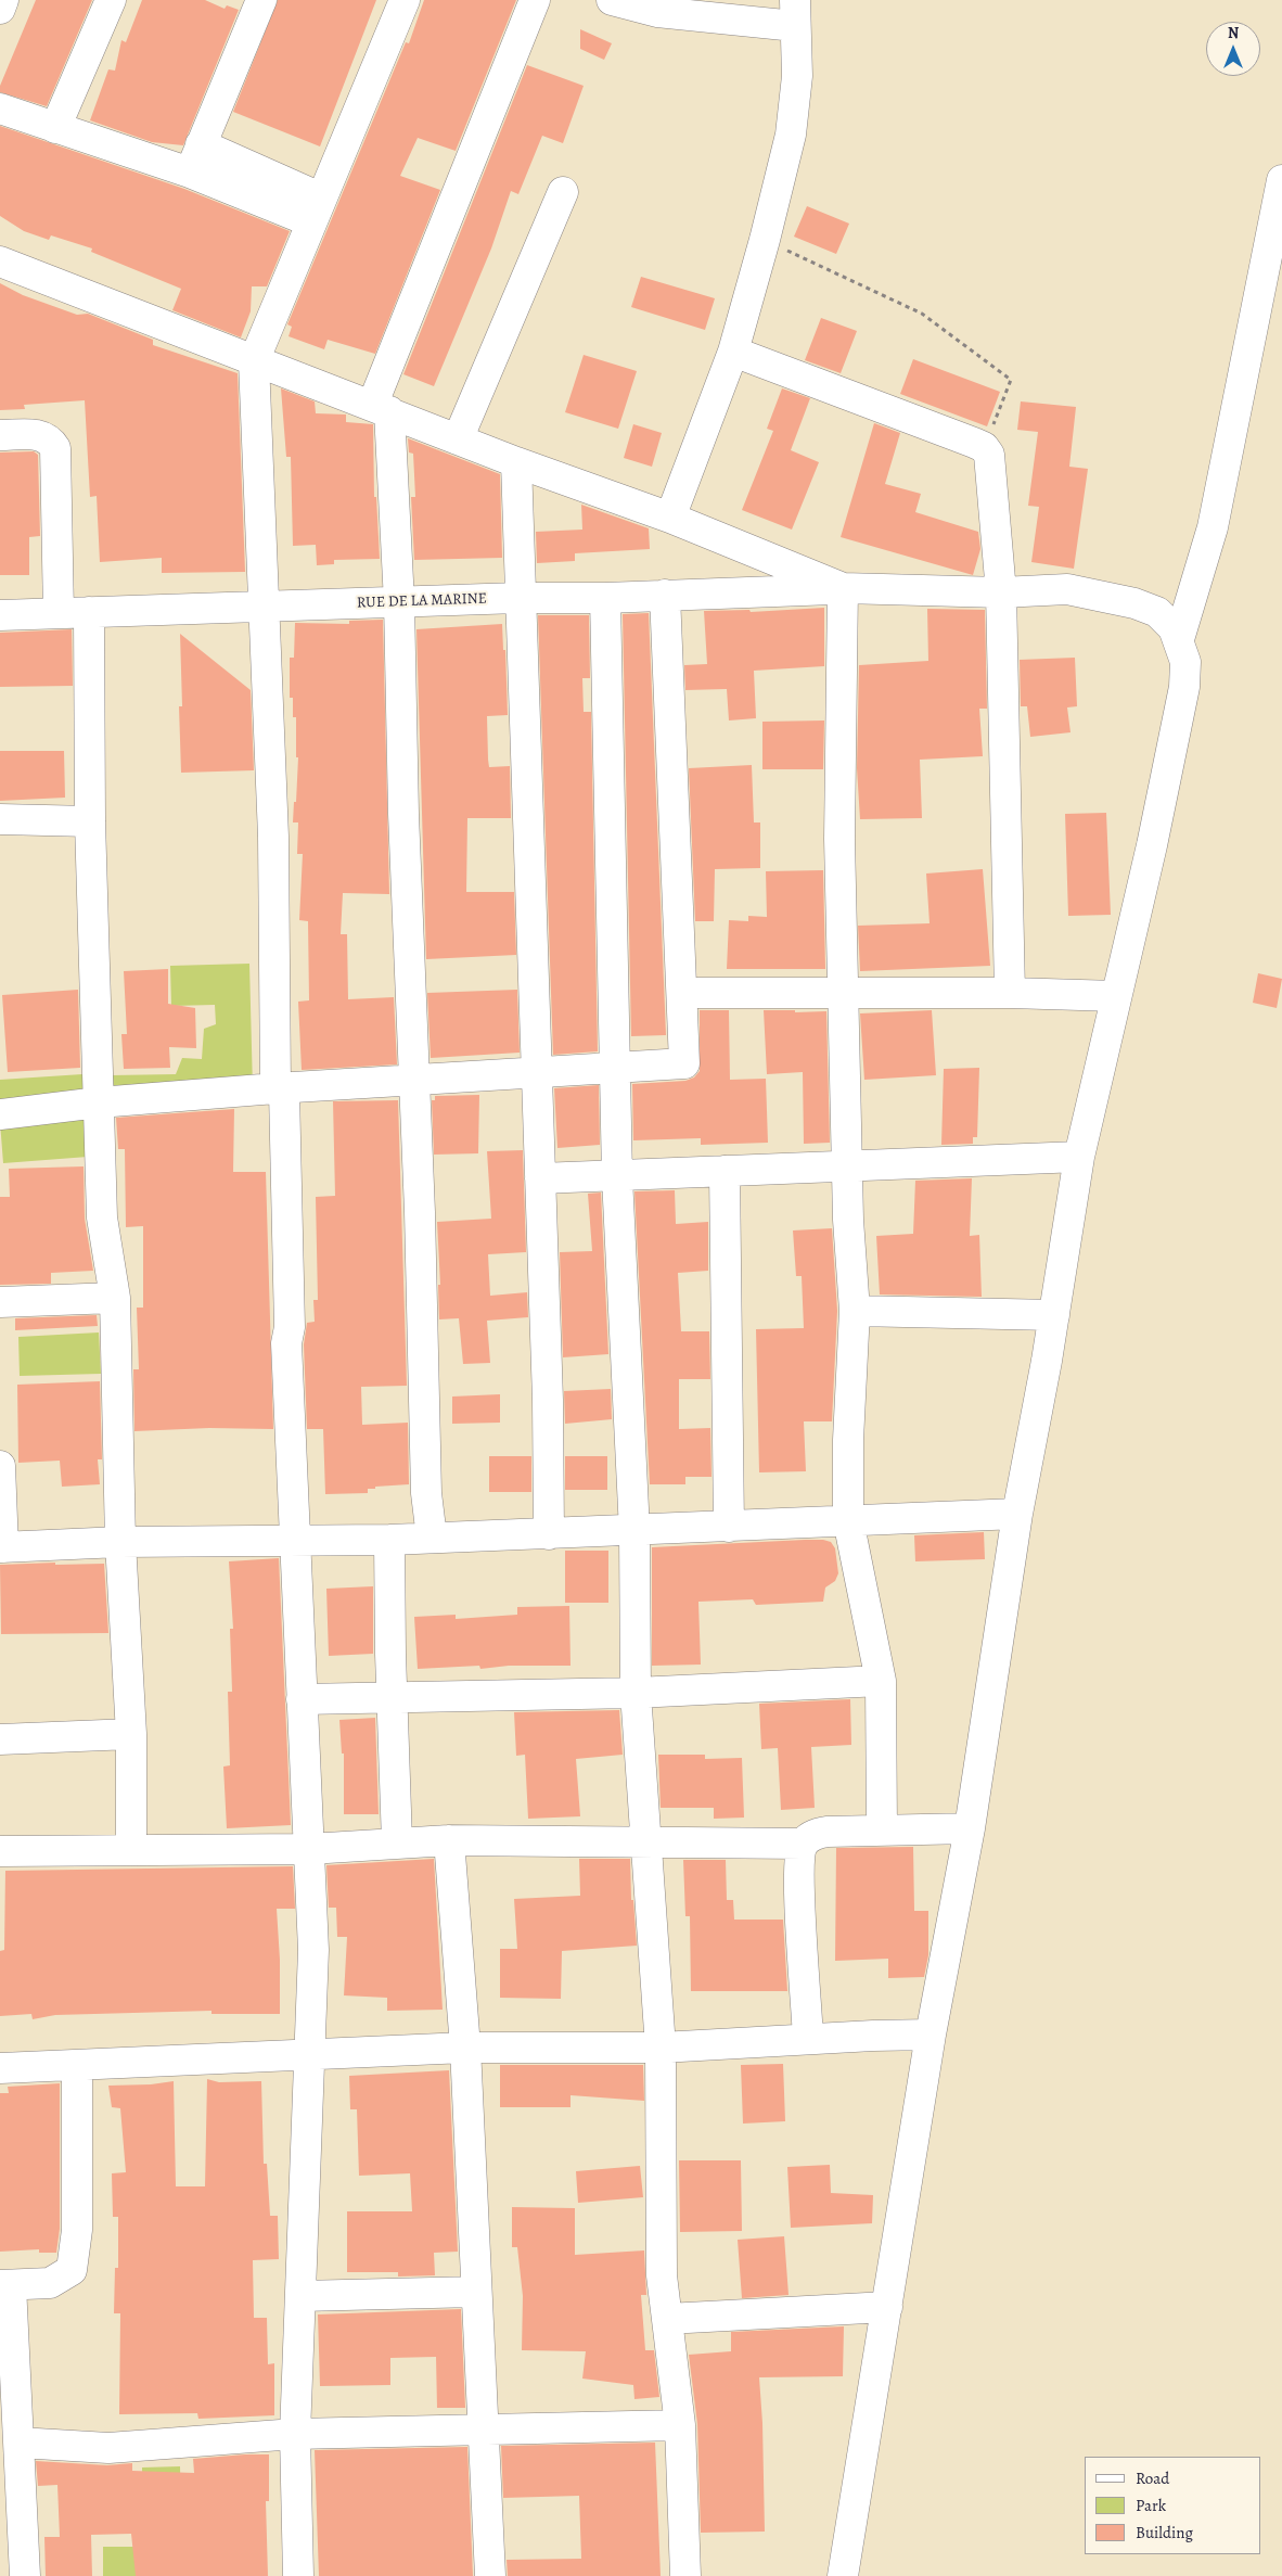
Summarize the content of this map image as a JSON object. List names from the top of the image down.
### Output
{
  "streets": {
    "street": ["RUE DE LA MARINE"]
  },
  "legend": ["Road", "Park", "Building"],
  "north": "top"
}
